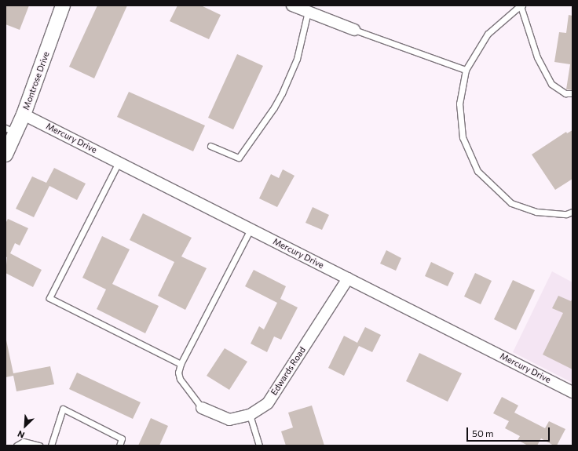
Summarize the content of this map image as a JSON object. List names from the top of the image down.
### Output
{
  "streets": {
    "street": ["Montrose Drive", "Mercury Drive", "Edwards Road"]
  },
  "crossings": [
    ["Montrose Drive", "Mercury Drive"],
    ["Mercury Drive", "Edwards Road"]
  ],
  "scale_bar": "50 m",
  "north": "bottom left"
}
